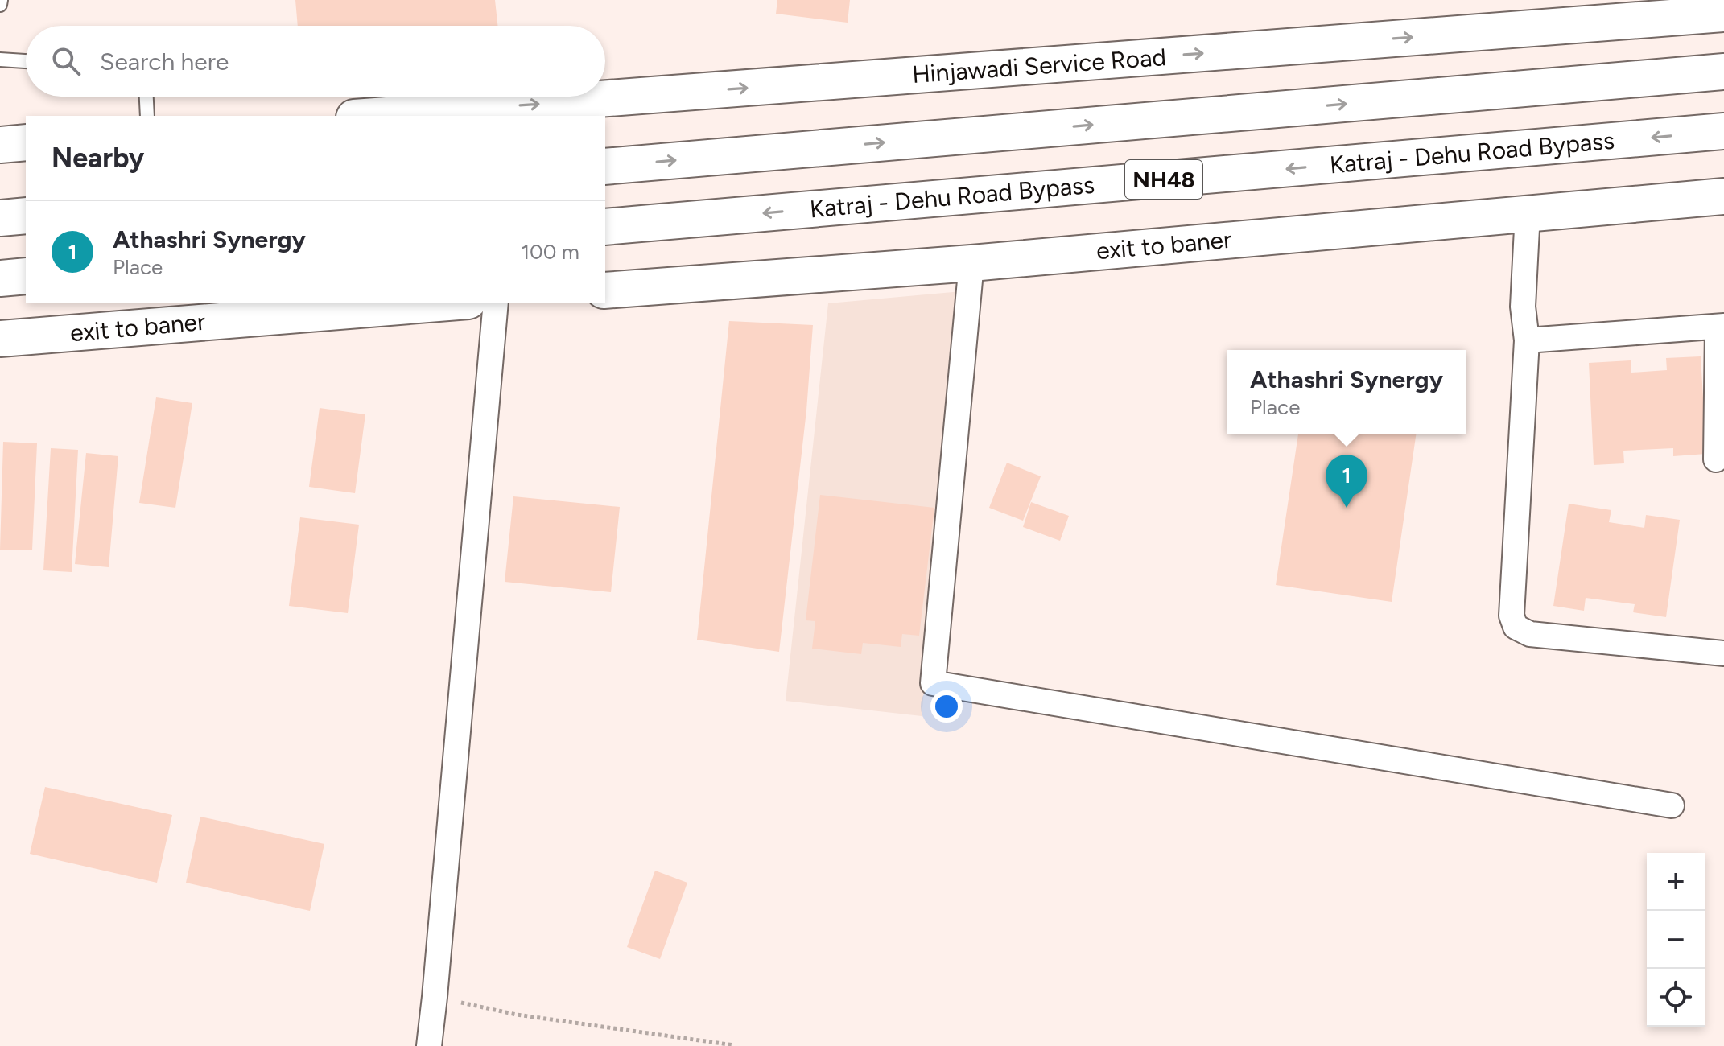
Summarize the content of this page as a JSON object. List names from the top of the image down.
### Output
{
  "streets": {
    "main road": [
      "Hinjawadi Service Road",
      "Katraj - Dehu Road Bypass",
      "NH48",
      "exit to baner"
    ]
  },
  "page": {
    "search": "Search here",
    "heading": "Nearby",
    "list": [
      {
        "mark": "1",
        "name": "Athashri Synergy",
        "note": "Place",
        "value": "100 m"
      }
    ],
    "popup": ["Athashri Synergy", "Place"],
    "pins": "1",
    "map_buttons": ["+", "−"]
  }
}
